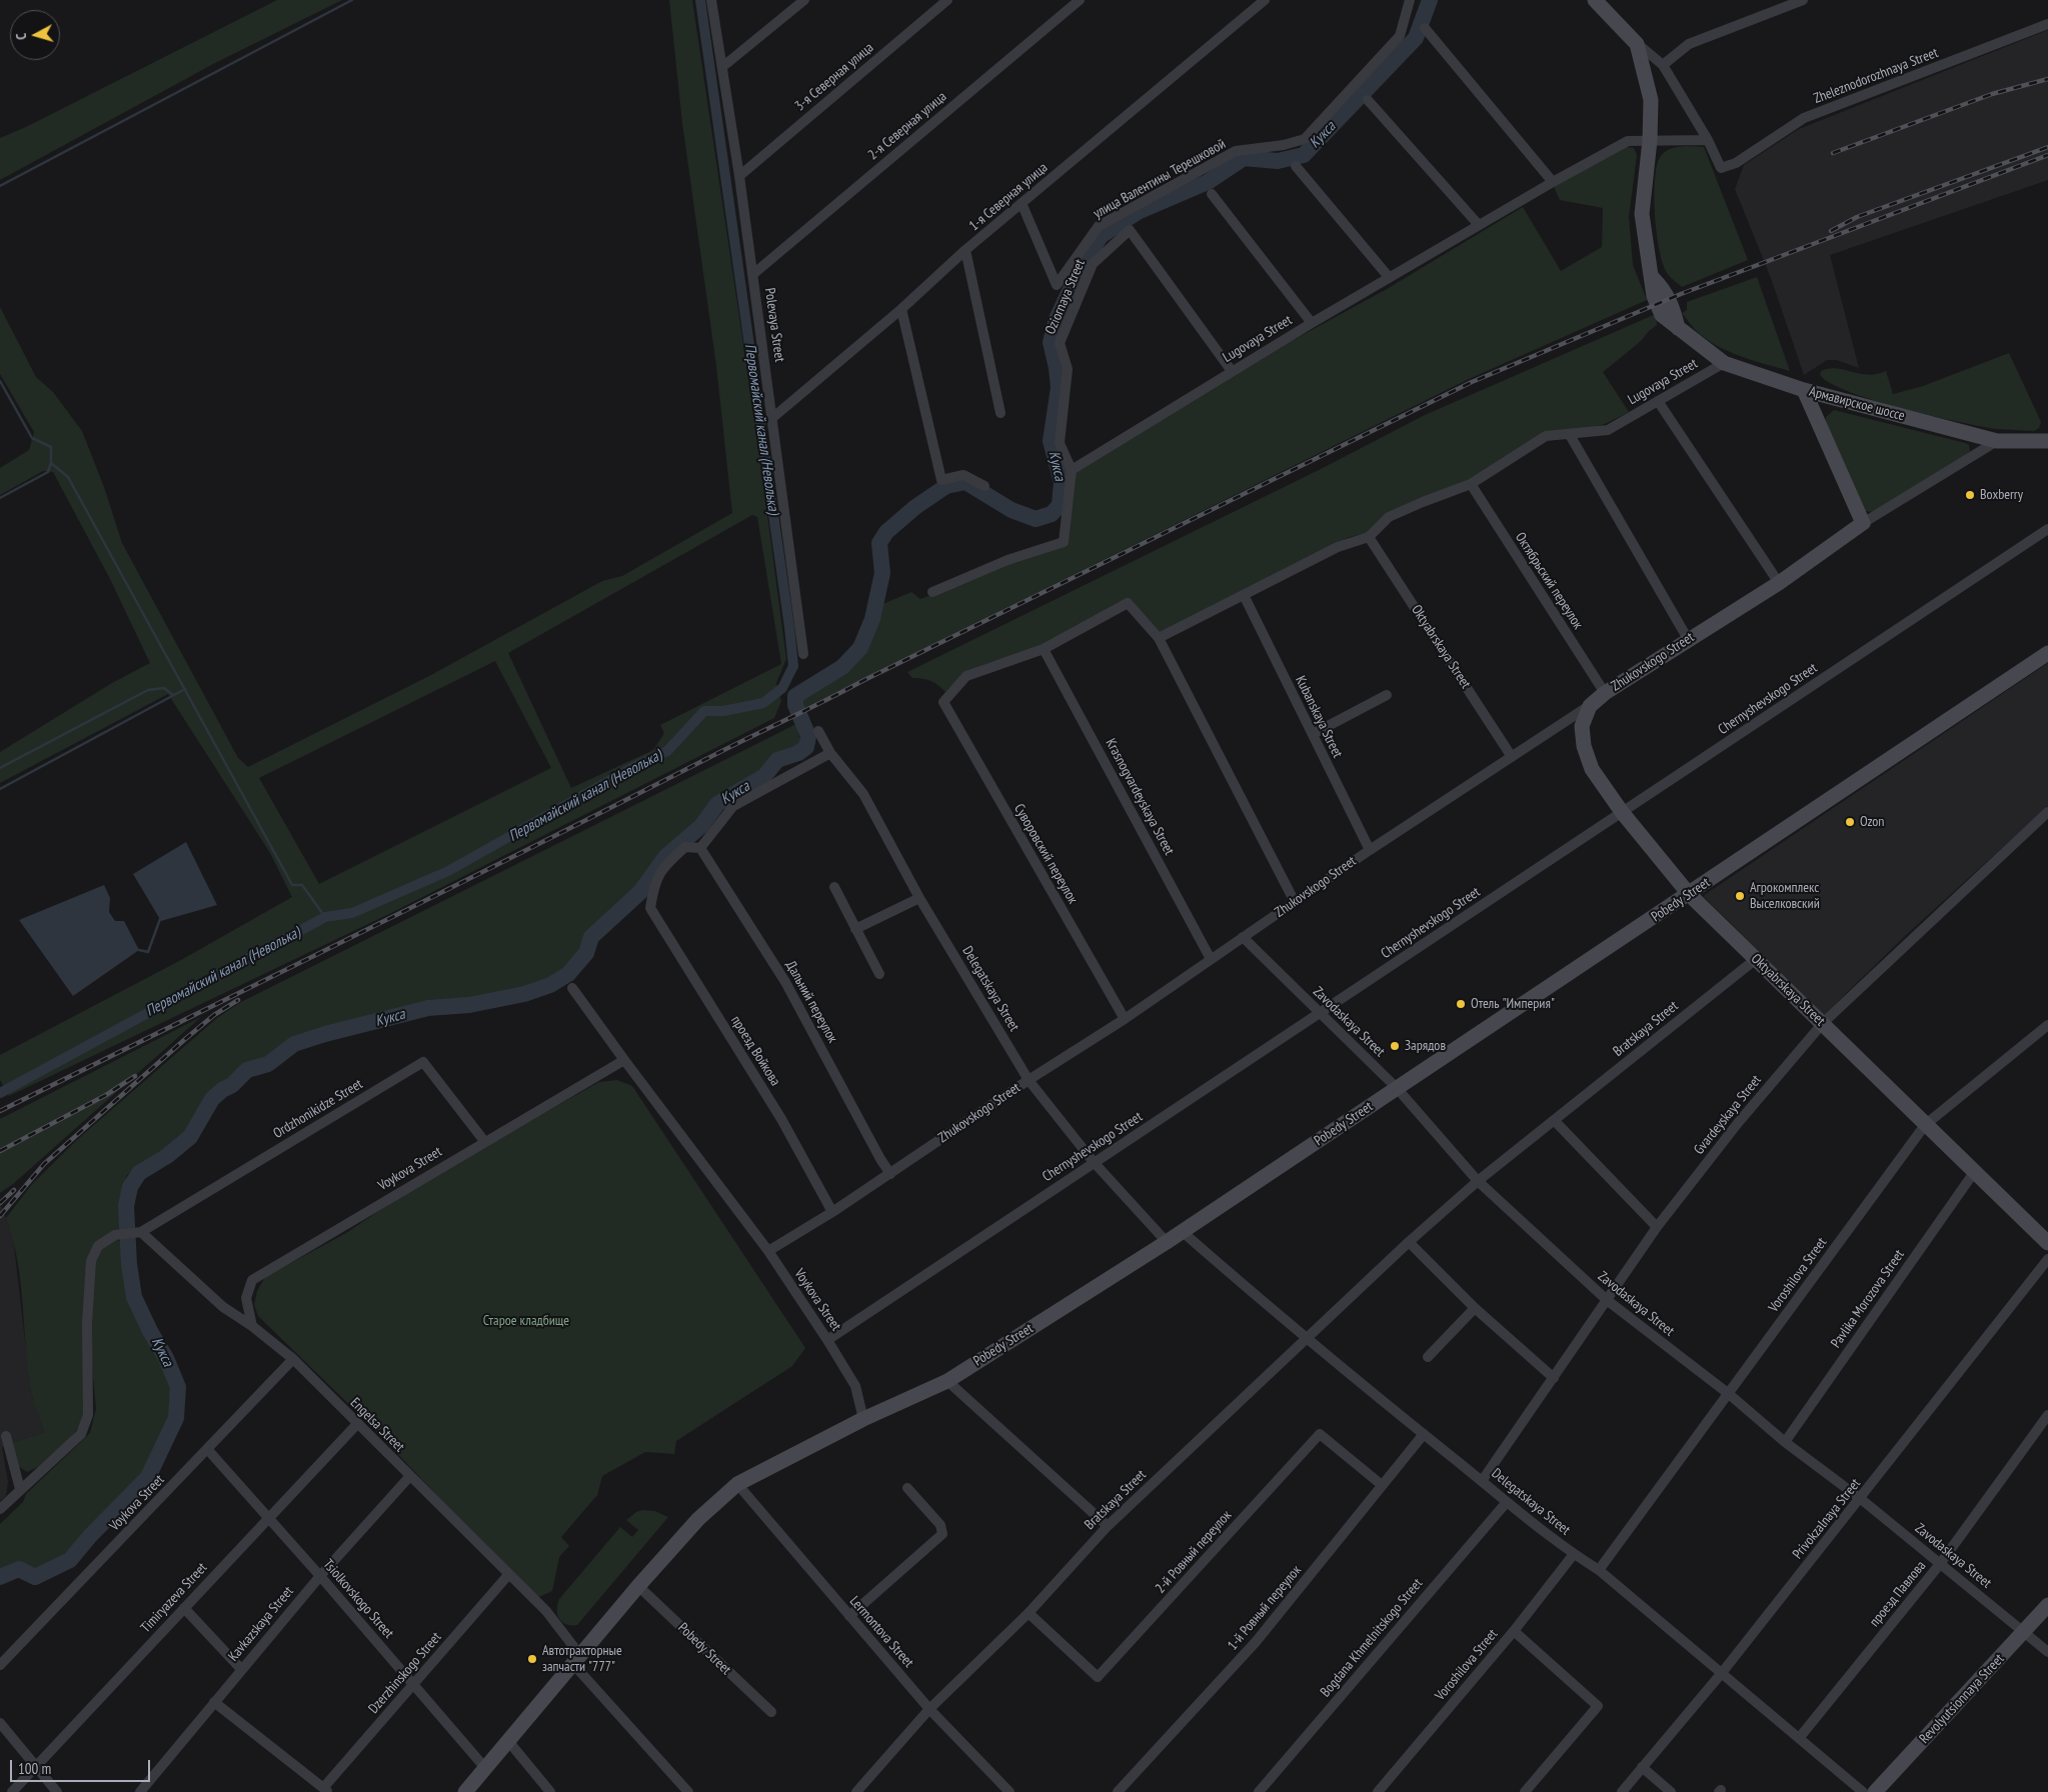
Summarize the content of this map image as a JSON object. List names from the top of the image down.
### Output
{
  "streets": {
    "street": [
      "Zheleznodorozhnaya Street",
      "3-я Северная улица",
      "2-я Северная улица",
      "улица Валентины Терешковой",
      "1-я Северная улица",
      "Oziornaya Street",
      "Polevaya Street",
      "Lugovaya Street",
      "Армавирское шоссе",
      "Октябрьский переулок",
      "Oktyabrskaya Street",
      "Zhukovskogo Street",
      "Chernyshevskogo Street",
      "Kubanskaya Street",
      "Krasnogvardeyskaya Street",
      "Суворовский переулок",
      "Pobedy Street",
      "Delegatskaya Street",
      "Дальний переулок",
      "Zavodaskaya Street",
      "Bratskaya Street",
      "проезд Войкова",
      "Ordzhonikidze Street",
      "Gvardeyskaya Street",
      "Voykova Street",
      "Voroshilova Street",
      "Pavlika Morozova Street",
      "Engelsa Street",
      "Privokzalnaya Street",
      "2-й Ровный переулок",
      "проезд Павлова",
      "Timiryazeva Street",
      "Tsiolkovskogo Street",
      "1-й Ровный переулок",
      "Kavkazskaya Street",
      "Lermontova Street",
      "Bogdana Khmelnitskogo Street",
      "Dzerzhinskogo Street",
      "Revolyutsionnaya Street"
    ]
  },
  "crossings": [
    ["Zheleznodorozhnaya Street", "Армавирское шоссе"],
    ["3-я Северная улица", "Polevaya Street"],
    ["2-я Северная улица", "Polevaya Street"],
    ["улица Валентины Терешковой", "1-я Северная улица"],
    ["1-я Северная улица", "Polevaya Street"],
    ["Oziornaya Street", "Lugovaya Street"],
    ["Lugovaya Street", "Армавирское шоссе"],
    ["Lugovaya Street", "Октябрьский переулок"],
    ["Lugovaya Street", "Oktyabrskaya Street"],
    ["Lugovaya Street", "Kubanskaya Street"],
    ["Армавирское шоссе", "Zhukovskogo Street"],
    ["Октябрьский переулок", "Zhukovskogo Street"],
    ["Oktyabrskaya Street", "Zhukovskogo Street"],
    ["Oktyabrskaya Street", "Chernyshevskogo Street"],
    ["Oktyabrskaya Street", "Pobedy Street"],
    ["Oktyabrskaya Street", "Bratskaya Street"],
    ["Oktyabrskaya Street", "Gvardeyskaya Street"],
    ["Oktyabrskaya Street", "Voroshilova Street"],
    ["Oktyabrskaya Street", "Pavlika Morozova Street"],
    ["Zhukovskogo Street", "Kubanskaya Street"],
    ["Zhukovskogo Street", "Krasnogvardeyskaya Street"],
    ["Zhukovskogo Street", "Суворовский переулок"],
    ["Zhukovskogo Street", "Delegatskaya Street"],
    ["Zhukovskogo Street", "Дальний переулок"],
    ["Zhukovskogo Street", "Zavodaskaya Street"],
    ["Zhukovskogo Street", "проезд Войкова"],
    ["Zhukovskogo Street", "Voykova Street"],
    ["Chernyshevskogo Street", "Delegatskaya Street"],
    ["Chernyshevskogo Street", "Zavodaskaya Street"],
    ["Chernyshevskogo Street", "Voykova Street"],
    ["Krasnogvardeyskaya Street", "Суворовский переулок"],
    ["Pobedy Street", "Delegatskaya Street"],
    ["Pobedy Street", "Zavodaskaya Street"],
    ["Pobedy Street", "Voykova Street"],
    ["Pobedy Street", "Engelsa Street"],
    ["Pobedy Street", "Tsiolkovskogo Street"],
    ["Pobedy Street", "Lermontova Street"],
    ["Delegatskaya Street", "Bratskaya Street"],
    ["Delegatskaya Street", "Gvardeyskaya Street"],
    ["Delegatskaya Street", "Voroshilova Street"],
    ["Delegatskaya Street", "Privokzalnaya Street"],
    ["Delegatskaya Street", "проезд Павлова"],
    ["Delegatskaya Street", "1-й Ровный переулок"],
    ["Delegatskaya Street", "Bogdana Khmelnitskogo Street"],
    ["Дальний переулок", "проезд Войкова"],
    ["Zavodaskaya Street", "Bratskaya Street"],
    ["Zavodaskaya Street", "Gvardeyskaya Street"],
    ["Zavodaskaya Street", "Voroshilova Street"],
    ["Zavodaskaya Street", "Pavlika Morozova Street"],
    ["Zavodaskaya Street", "Privokzalnaya Street"],
    ["Zavodaskaya Street", "проезд Павлова"],
    ["Zavodaskaya Street", "Revolyutsionnaya Street"],
    ["Bratskaya Street", "2-й Ровный переулок"],
    ["Bratskaya Street", "Lermontova Street"],
    ["Ordzhonikidze Street", "Voykova Street"],
    ["Ordzhonikidze Street", "Engelsa Street"],
    ["Voykova Street", "Engelsa Street"],
    ["Voykova Street", "Tsiolkovskogo Street"],
    ["Engelsa Street", "Timiryazeva Street"],
    ["Engelsa Street", "Kavkazskaya Street"],
    ["Engelsa Street", "Dzerzhinskogo Street"],
    ["2-й Ровный переулок", "1-й Ровный переулок"],
    ["Timiryazeva Street", "Tsiolkovskogo Street"],
    ["Tsiolkovskogo Street", "Kavkazskaya Street"],
    ["Tsiolkovskogo Street", "Dzerzhinskogo Street"]
  ],
  "water": ["Кукса", "Первомайский канал (Неволька)"],
  "parks": ["Старое кладбище"],
  "places": [
    "Boxberry",
    "Ozon",
    "Агрокомплекс Выселковский",
    "Отель \"Империя\"",
    "Зарядов",
    "Автотракторные запчасти \"777\""
  ],
  "scale_bar": "100 m",
  "north": "left"
}
